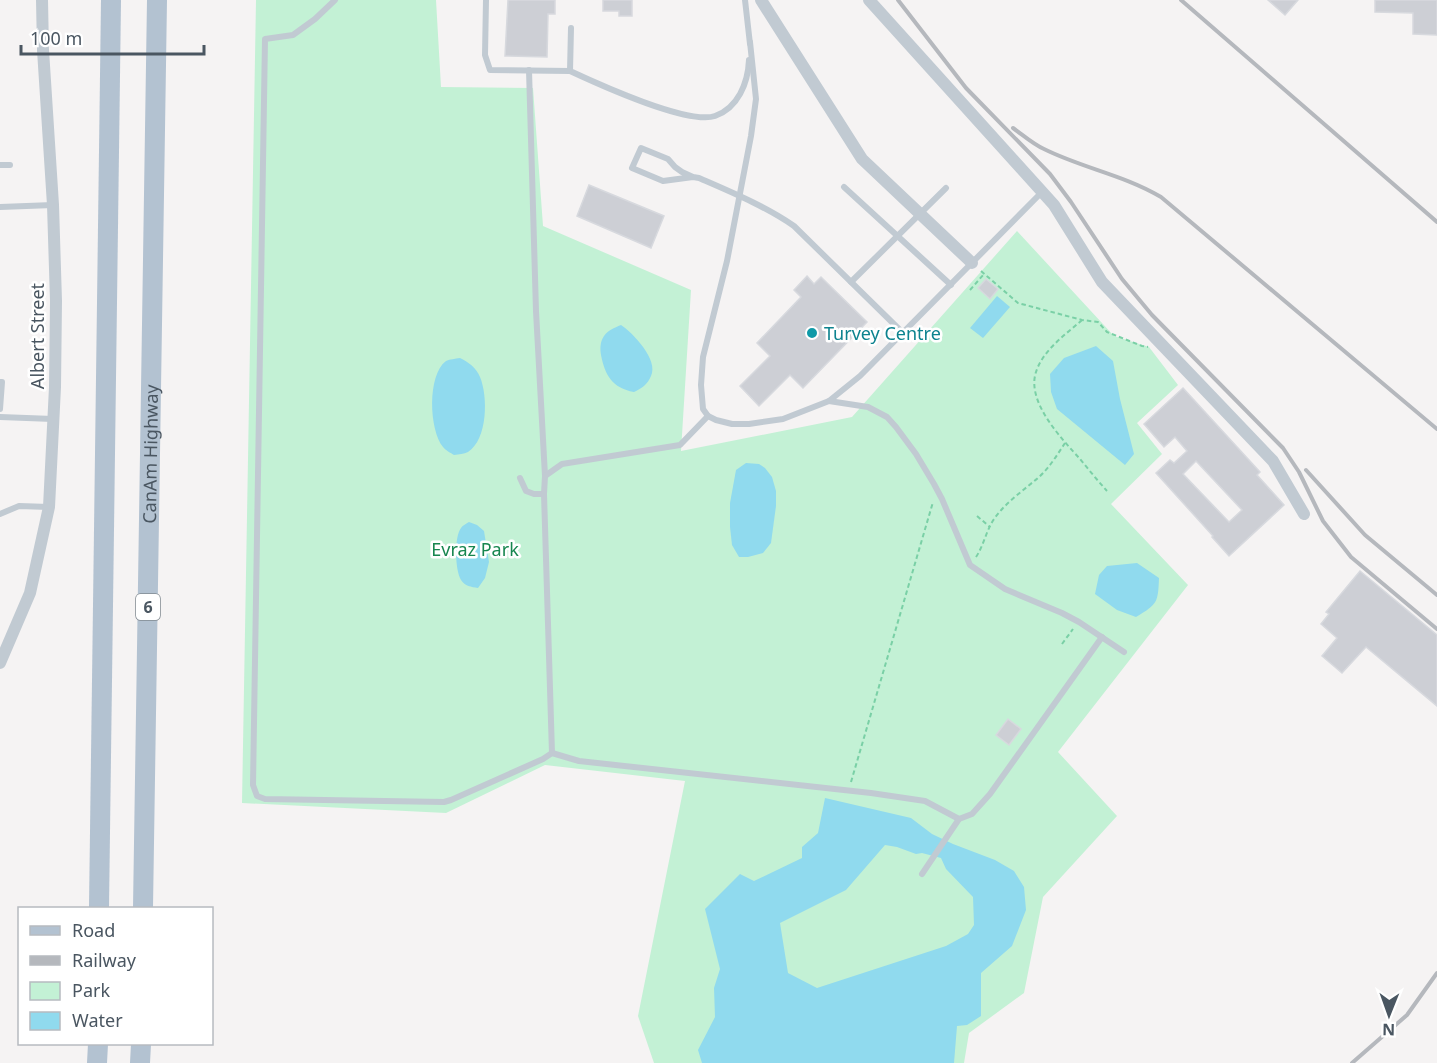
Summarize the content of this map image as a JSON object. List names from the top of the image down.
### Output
{
  "streets": {
    "main road": ["CanAm Highway", "6"],
    "street": ["Albert Street"]
  },
  "parks": ["Evraz Park"],
  "places": ["Turvey Centre"],
  "legend": [
    "Road",
    "Railway",
    "Park",
    "Water"
  ],
  "scale_bar": "100 m",
  "north": "bottom"
}
